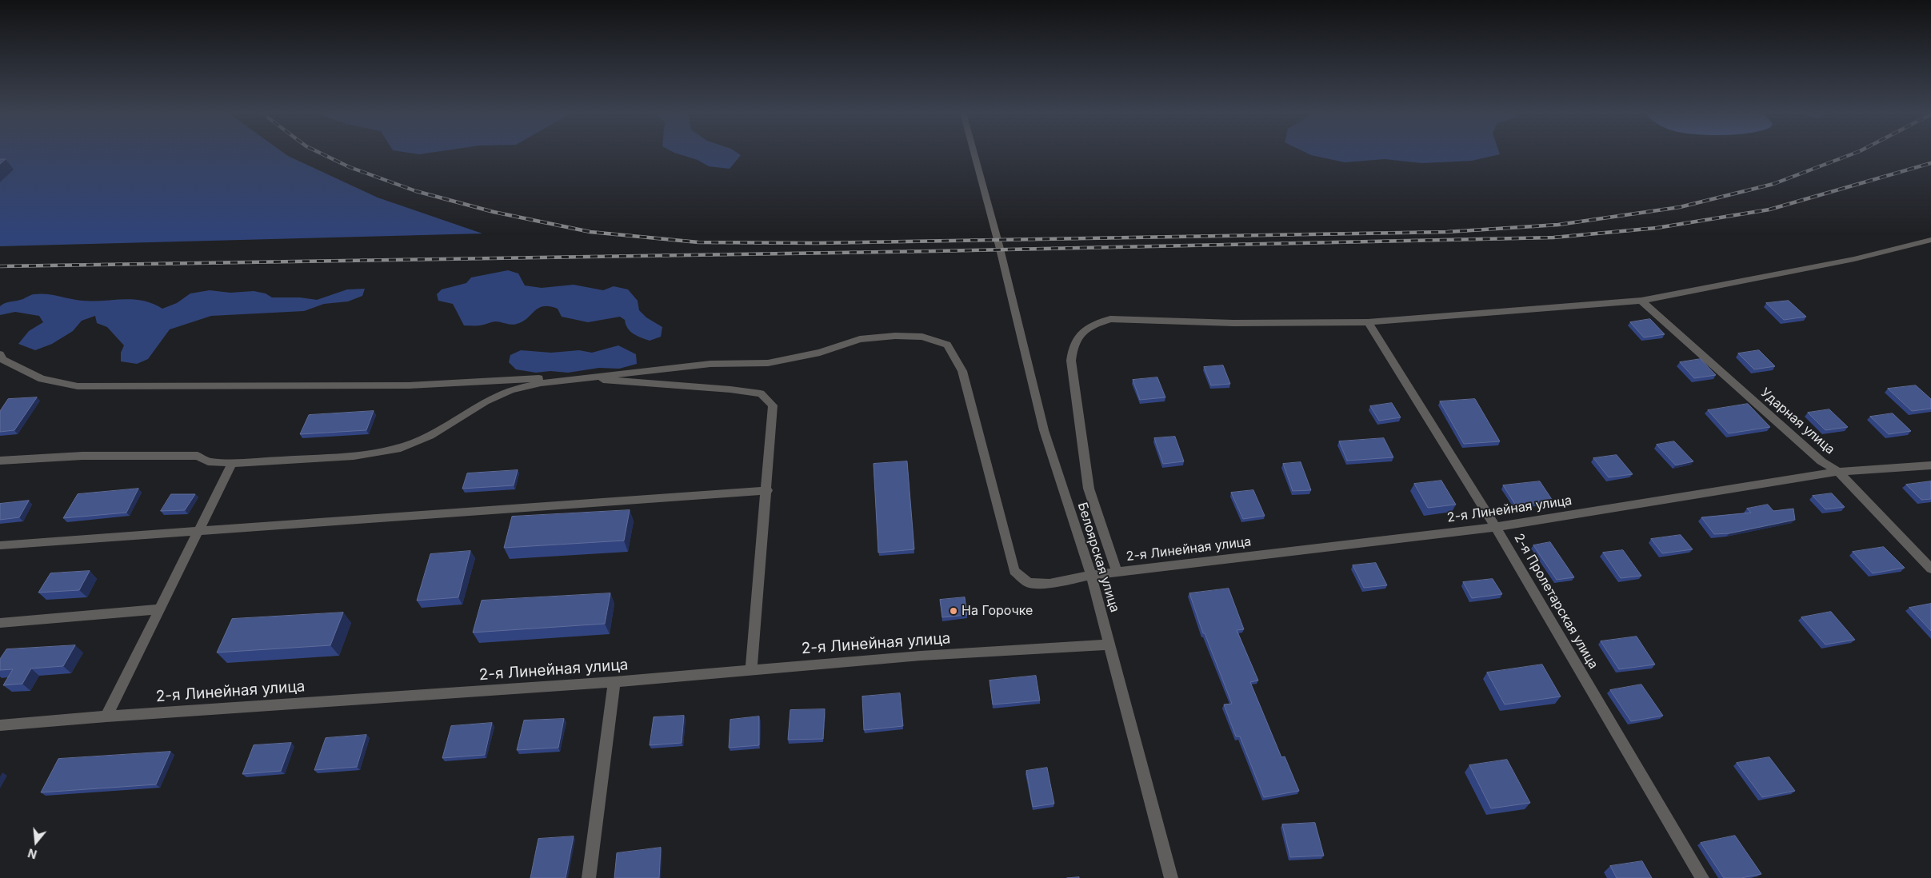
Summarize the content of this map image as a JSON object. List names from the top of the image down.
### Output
{
  "streets": {
    "street": [
      "Ударная улица",
      "2-я Линейная улица",
      "Белоярская улица",
      "2-я Пролетарская улица"
    ]
  },
  "crossings": [
    ["Ударная улица", "2-я Линейная улица"],
    ["2-я Линейная улица", "Белоярская улица"],
    ["2-я Линейная улица", "2-я Пролетарская улица"]
  ],
  "places": ["На Горочке"],
  "north": "bottom"
}
